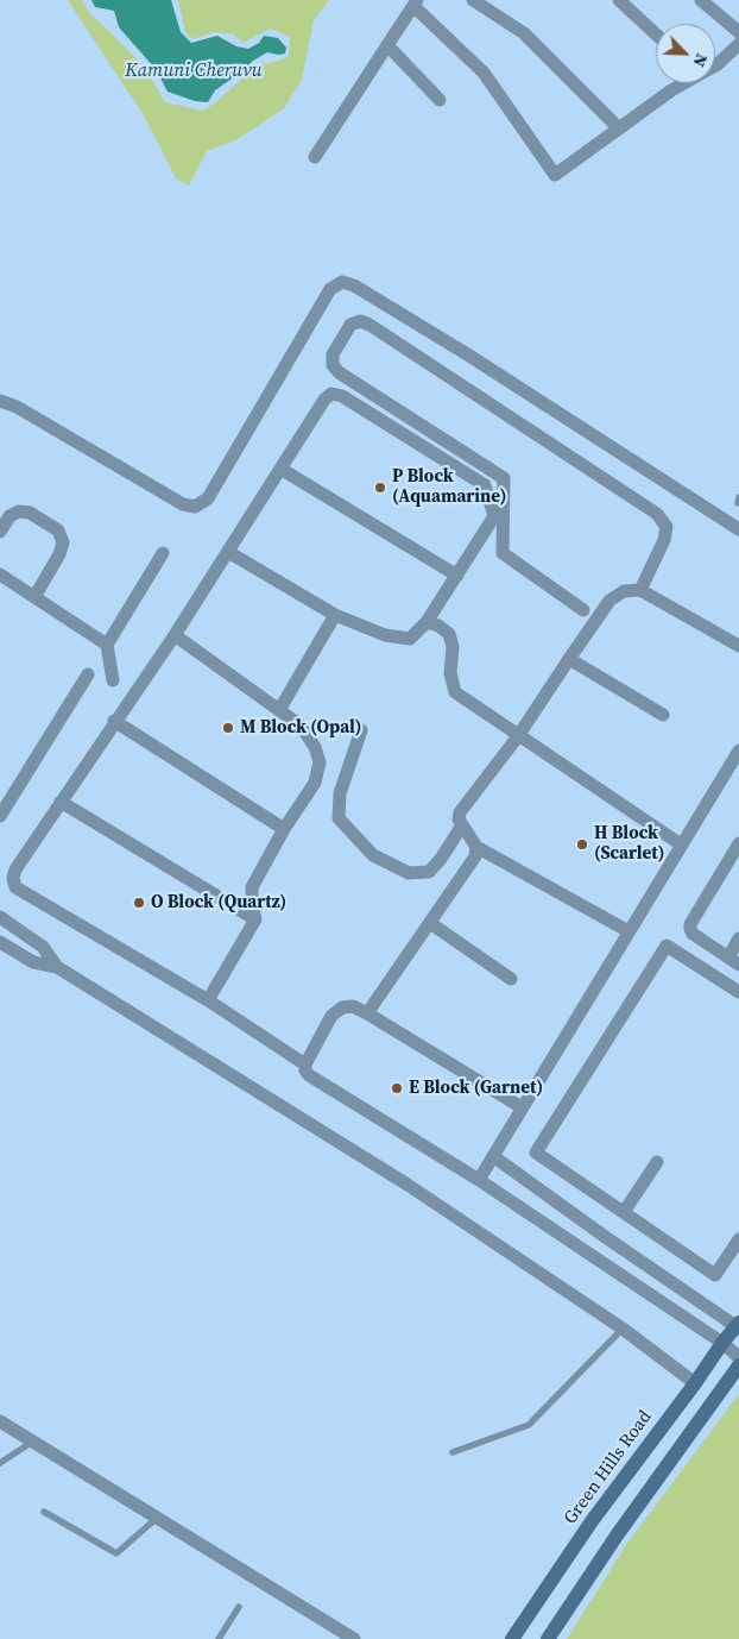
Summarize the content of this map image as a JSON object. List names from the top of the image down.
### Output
{
  "streets": {
    "street": ["Green Hills Road"]
  },
  "water": ["Kamuni Cheruvu"],
  "places": [
    "P Block (Aquamarine)",
    "M Block (Opal)",
    "H Block (Scarlet)",
    "O Block (Quartz)",
    "E Block (Garnet)"
  ],
  "north": "bottom right"
}
